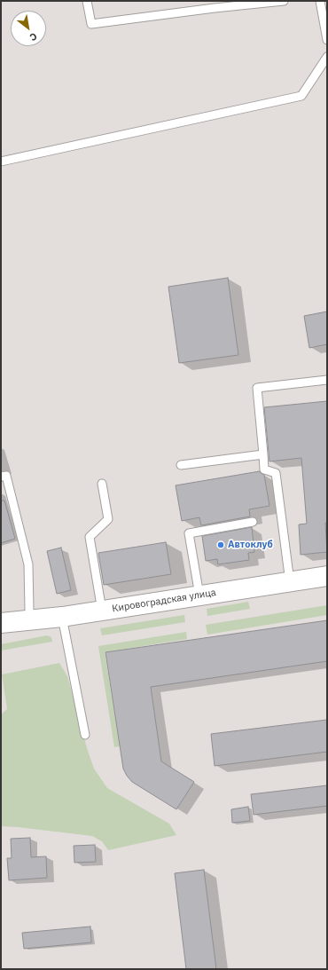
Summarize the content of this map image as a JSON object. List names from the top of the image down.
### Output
{
  "streets": {
    "street": ["Кировоградская улица"]
  },
  "places": ["Автоклуб"],
  "north": "bottom right"
}
